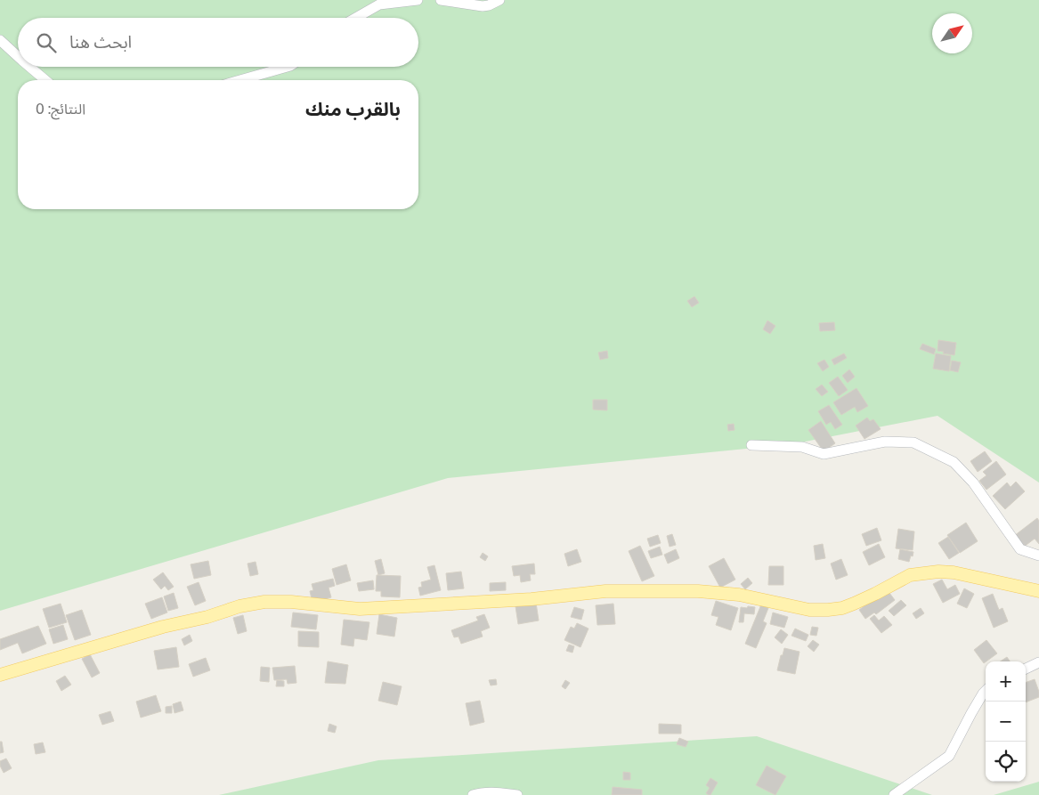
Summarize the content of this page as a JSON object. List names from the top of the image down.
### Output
{
  "north": "top right",
  "page": {
    "search": "ابحث هنا",
    "heading": ["بالقرب منك", "النتائج: 0"],
    "map_buttons": ["+", "−"]
  }
}
